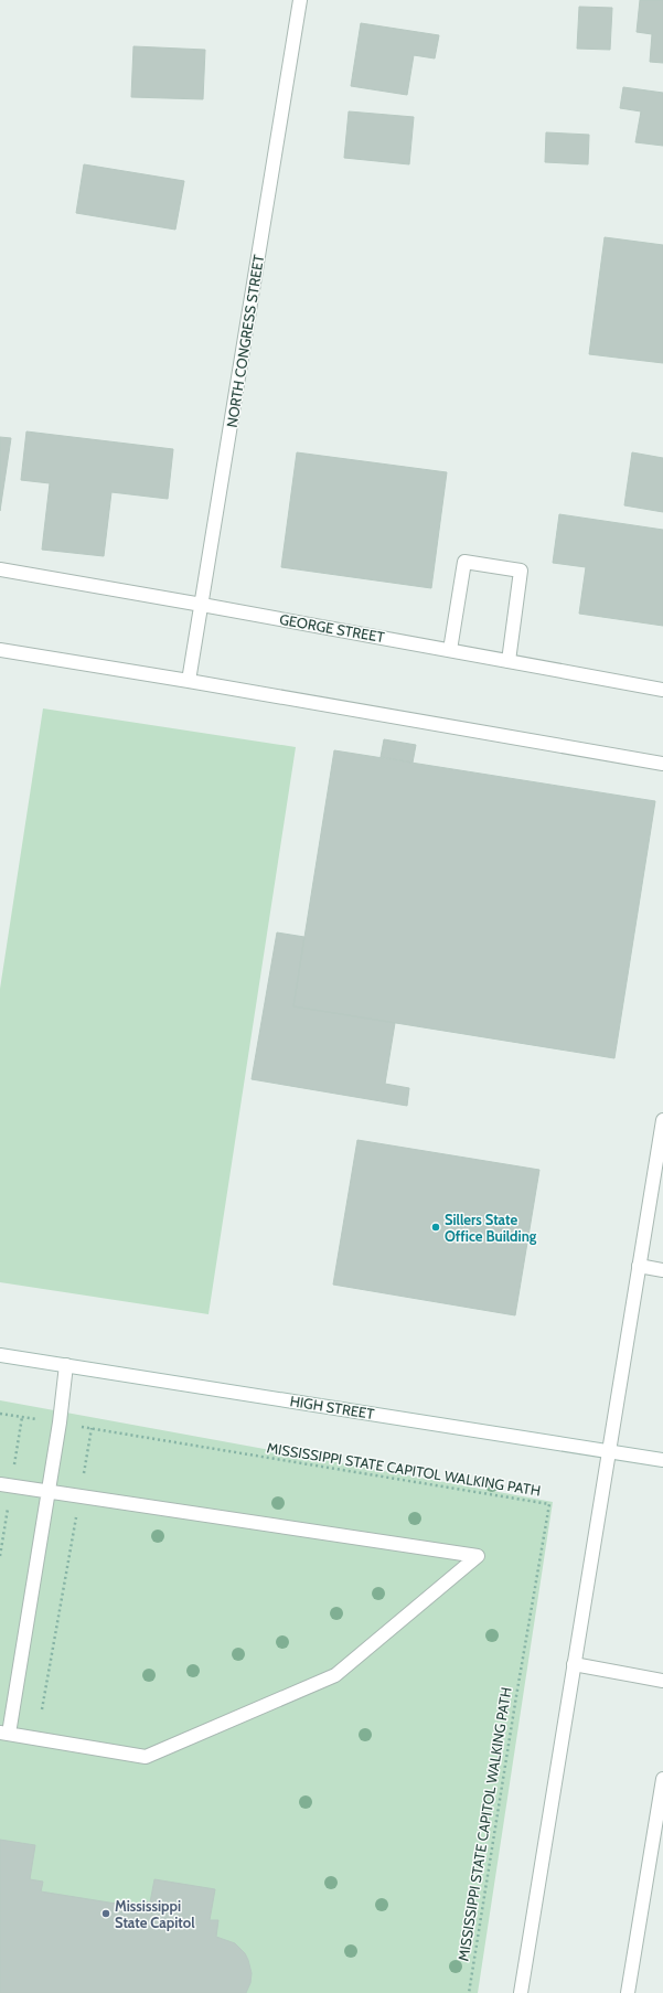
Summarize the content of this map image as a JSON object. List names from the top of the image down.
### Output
{
  "streets": {
    "street": ["NORTH CONGRESS STREET", "GEORGE STREET", "HIGH STREET"],
    "path": ["MISSISSIPPI STATE CAPITOL WALKING PATH"]
  },
  "crossings": [
    ["NORTH CONGRESS STREET", "GEORGE STREET"]
  ],
  "places": ["Sillers State Office Building", "Mississippi State Capitol"]
}
